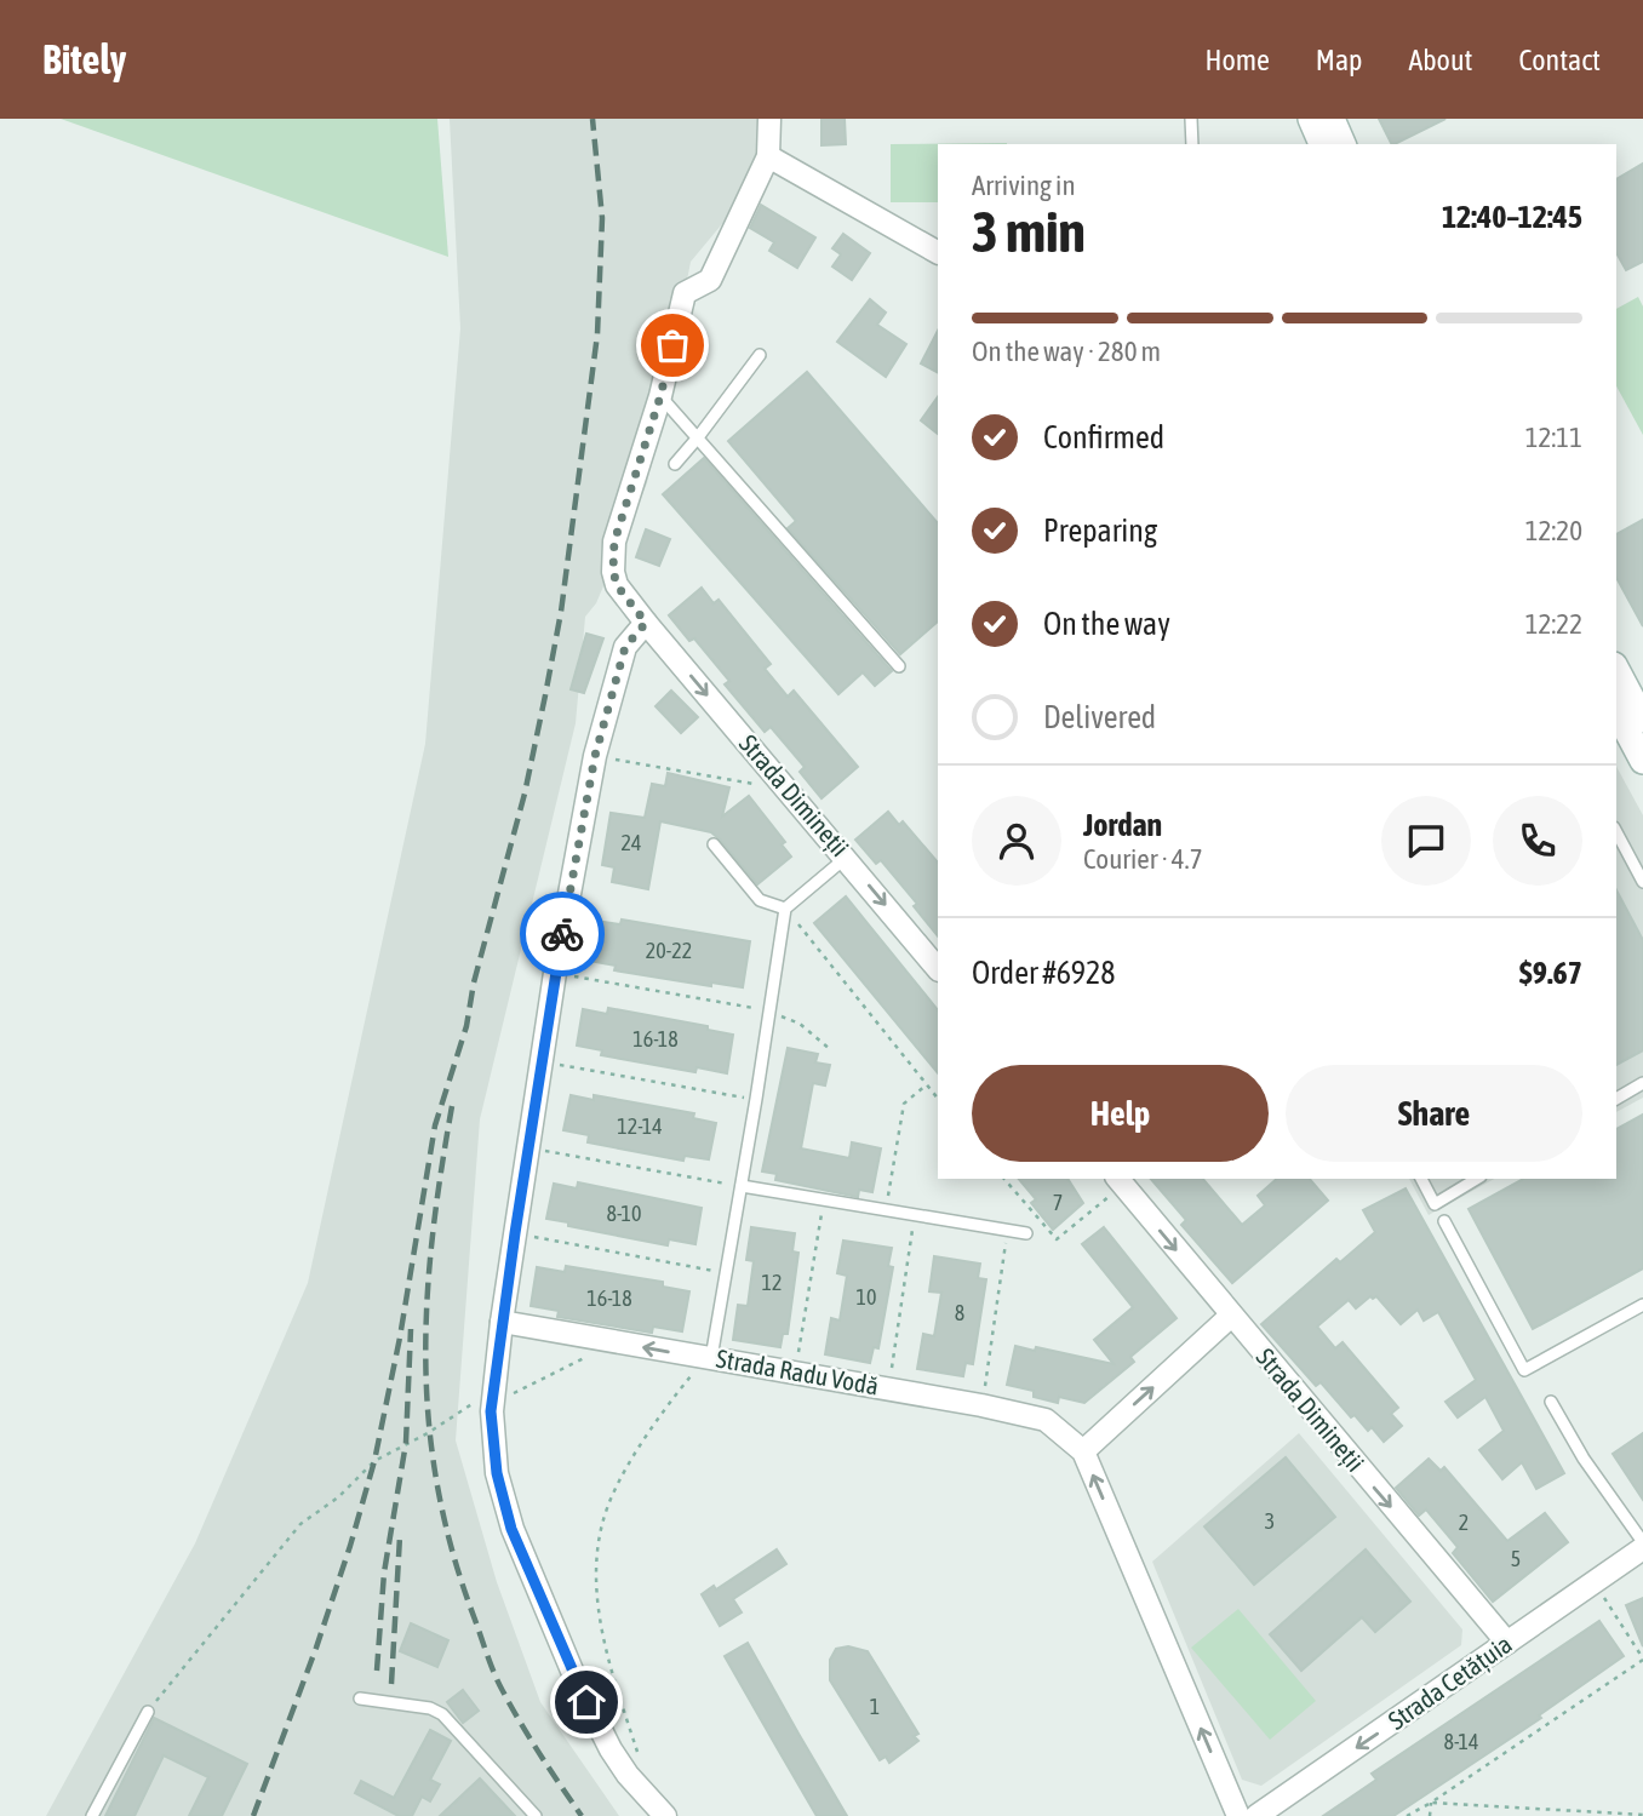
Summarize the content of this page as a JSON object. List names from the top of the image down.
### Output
{
  "streets": {
    "street": ["Strada Dimineții", "Strada Radu Vodă", "Strada Cetățuia"]
  },
  "crossings": [
    ["Strada Dimineții", "Strada Cetățuia"]
  ],
  "one_way": ["Strada Dimineții", "Strada Radu Vodă", "Strada Cetățuia"],
  "house_numbers": [
    "24",
    "20-22",
    "16-18",
    "12-14",
    "7",
    "8-10",
    "12",
    "10",
    "16-18",
    "8",
    "3",
    "2",
    "5",
    "1",
    "8-14"
  ],
  "page": {
    "header": "Bitely",
    "nav": [
      "Home",
      "Map",
      "About",
      "Contact"
    ],
    "heading": ["3 min", "Arriving in", "12:40–12:45"],
    "panel": [
      "Jordan",
      "Courier · 4.7",
      "Order #6928",
      "$9.67"
    ],
    "bar": "On the way · 280 m",
    "list": [
      ["Confirmed", "12:11"],
      ["Preparing", "12:20"],
      ["On the way", "12:22"],
      "Delivered"
    ],
    "buttons": ["Help", "Share"]
  }
}
